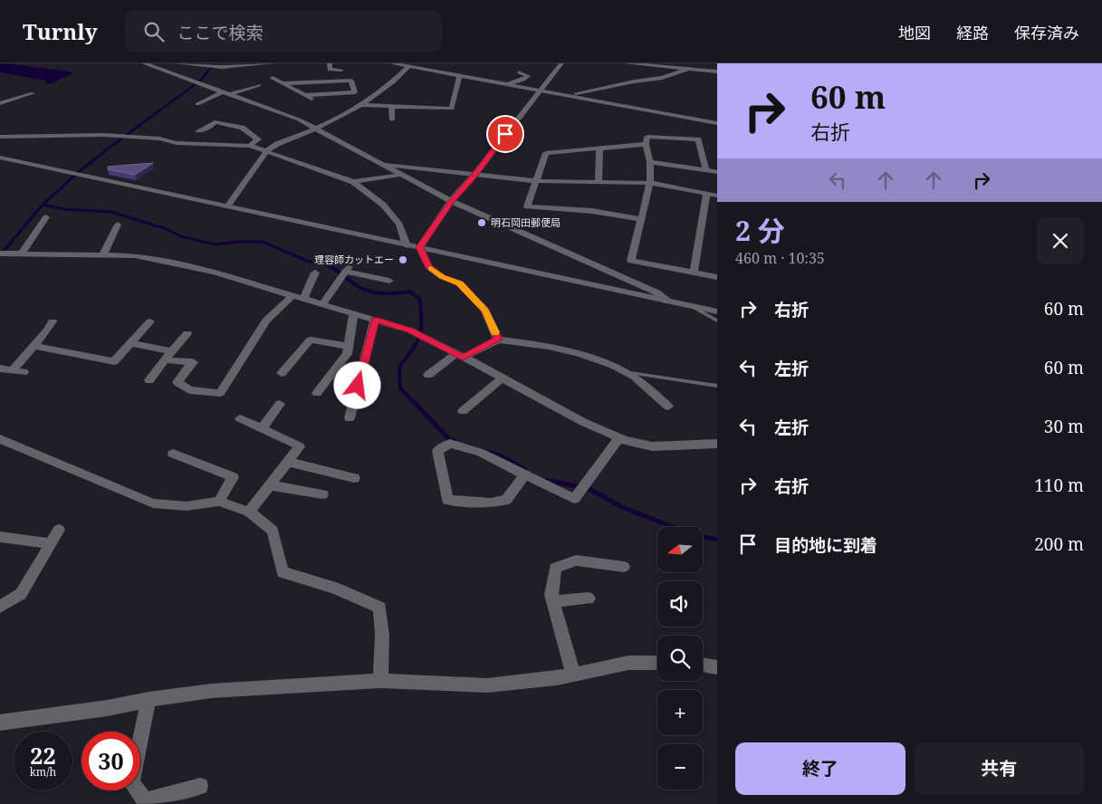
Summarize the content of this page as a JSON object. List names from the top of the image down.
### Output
{
  "places": ["明石岡田郵便局", "理容師カットエー"],
  "north": "left",
  "page": {
    "header": "Turnly",
    "search": "ここで検索",
    "nav": ["地図", "経路", "保存済み"],
    "turn": ["60 m", "右折"],
    "heading": ["2 分", "460 m · 10:35"],
    "list": [
      {
        "name": "右折",
        "value": "60 m"
      },
      {
        "name": "左折",
        "value": "60 m"
      },
      {
        "name": "左折",
        "value": "30 m"
      },
      {
        "name": "右折",
        "value": "110 m"
      },
      {
        "name": "目的地に到着",
        "value": "200 m"
      }
    ],
    "map_buttons": ["+", "−"],
    "speed": "22 km/h",
    "limit": "30",
    "buttons": ["終了", "共有"]
  }
}
